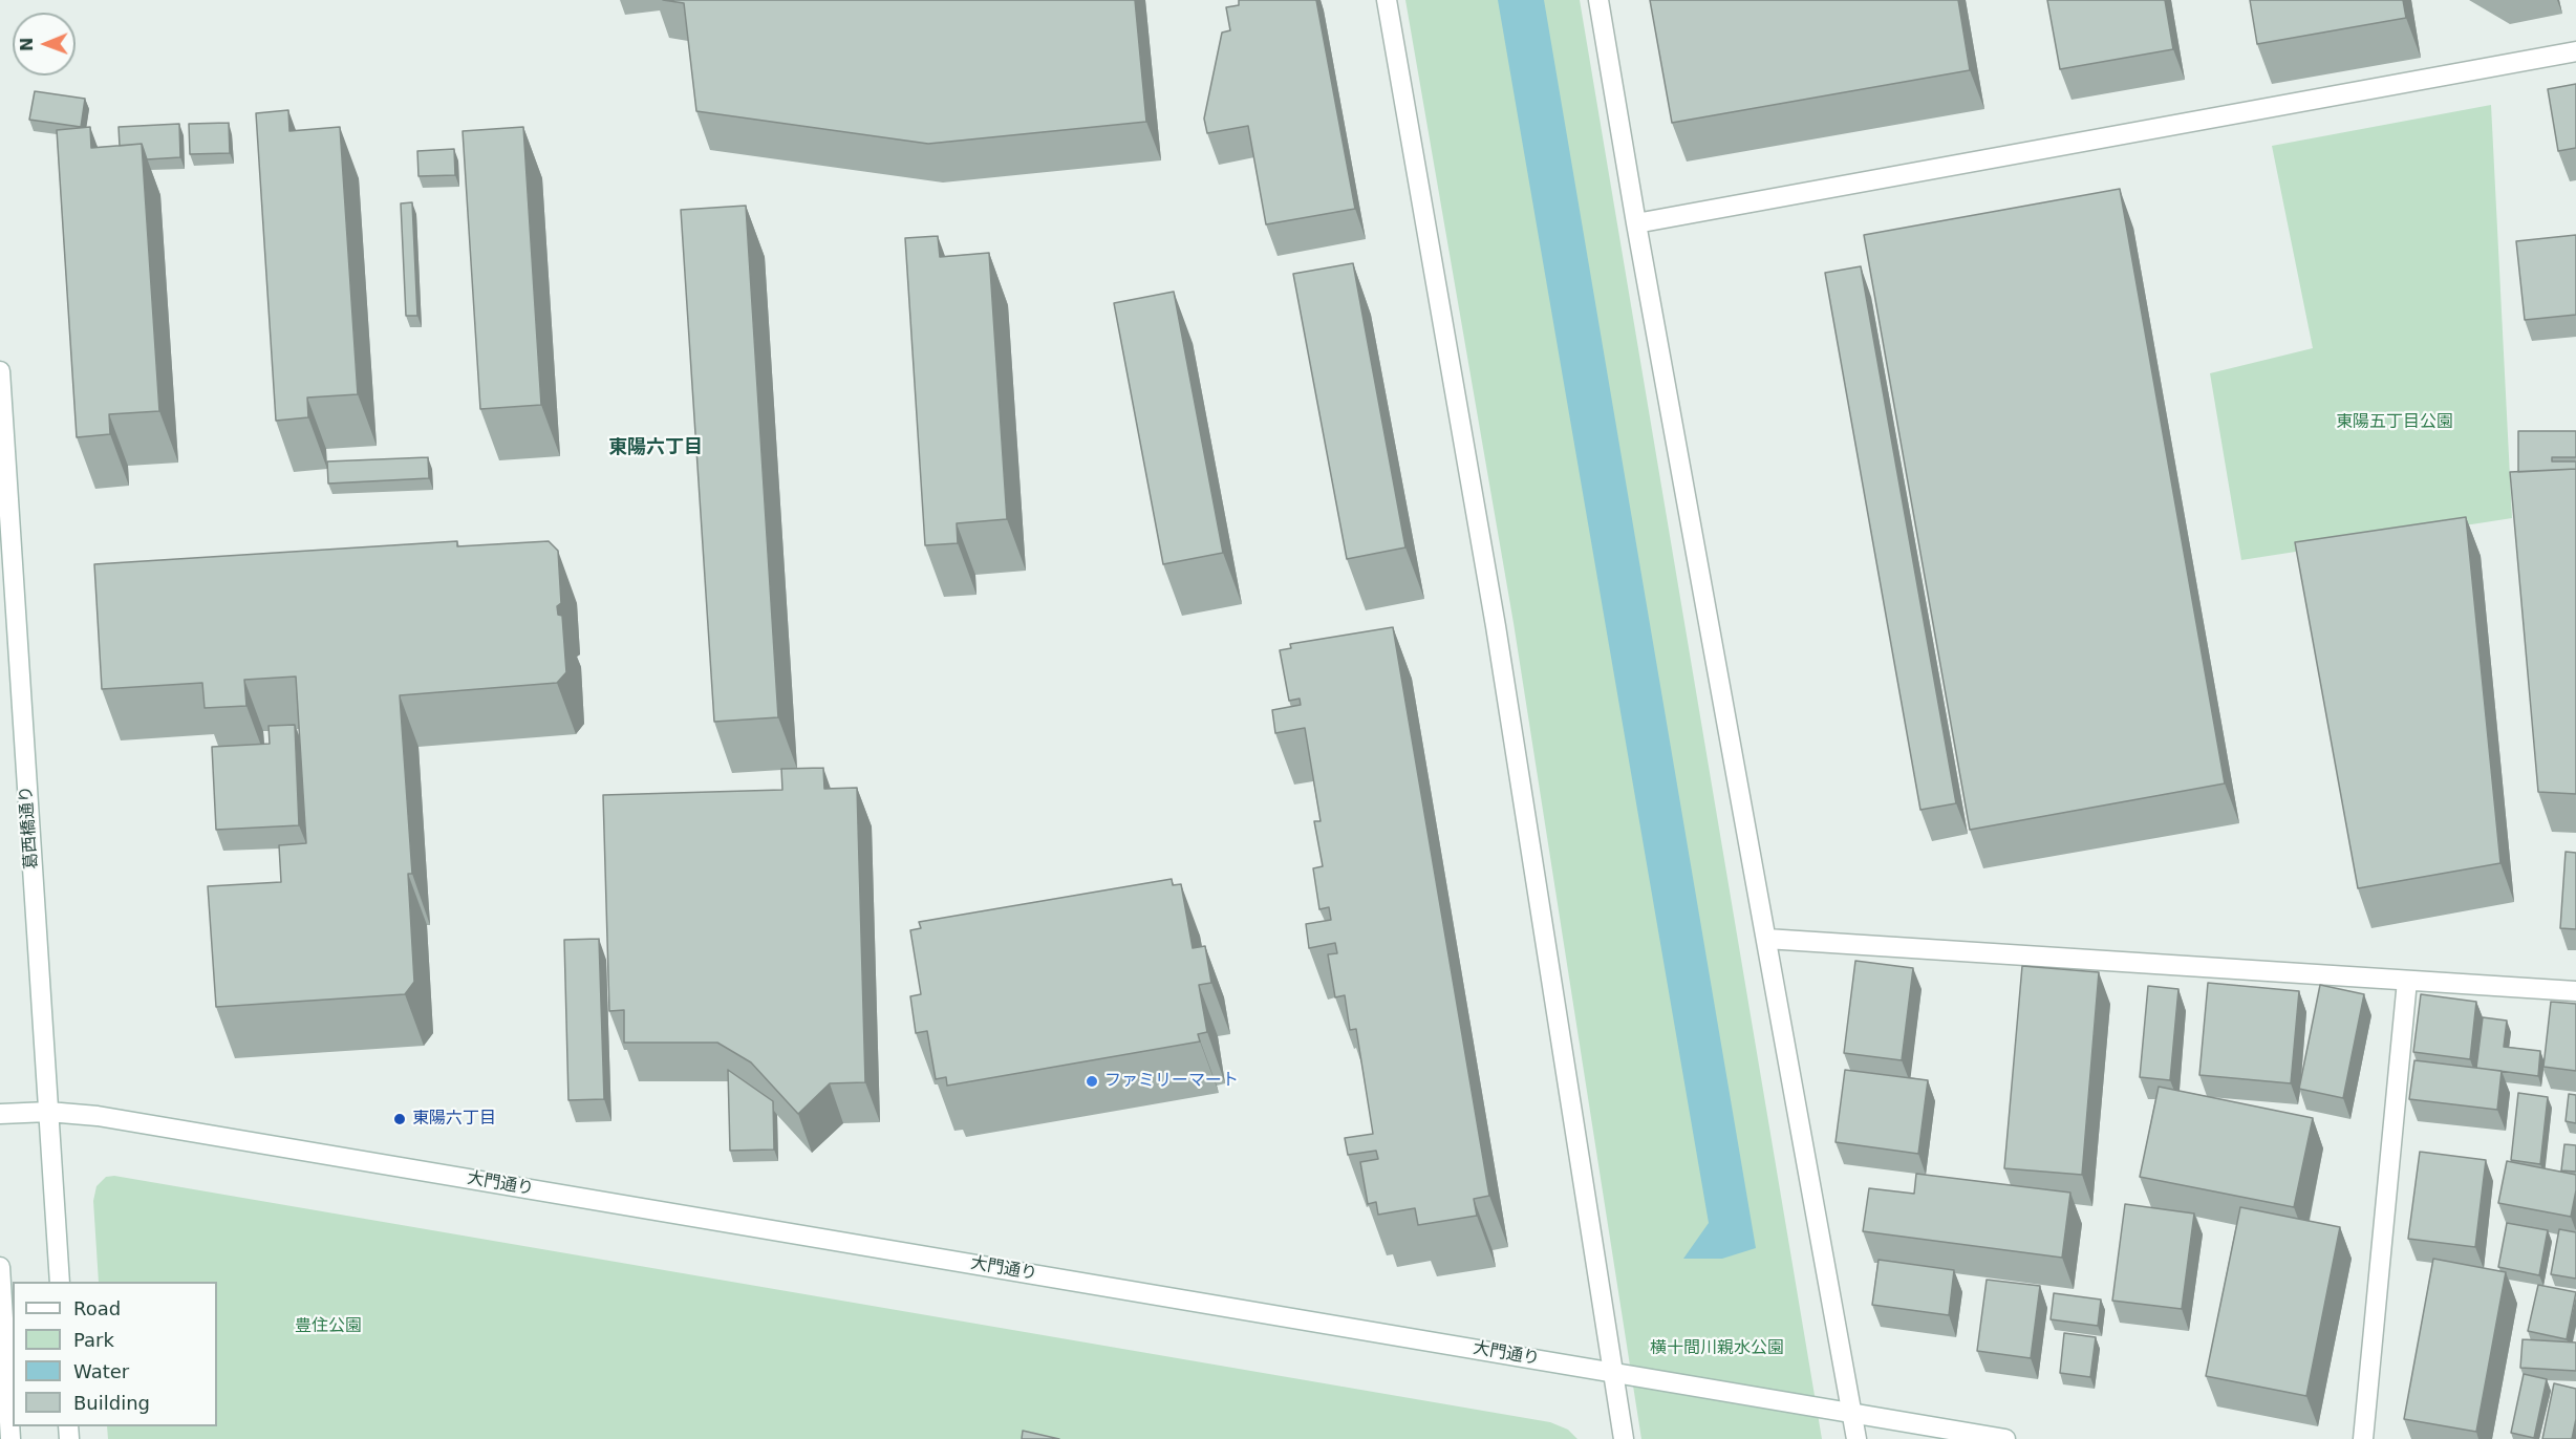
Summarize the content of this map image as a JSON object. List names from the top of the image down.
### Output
{
  "streets": {
    "street": ["葛西橋通り", "大門通り"]
  },
  "crossings": [
    ["葛西橋通り", "大門通り"]
  ],
  "districts": ["東陽六丁目"],
  "parks": ["東陽五丁目公園", "豊住公園", "横十間川親水公園"],
  "places": ["ファミリーマート", "東陽六丁目"],
  "legend": [
    "Road",
    "Park",
    "Water",
    "Building"
  ],
  "north": "left"
}
